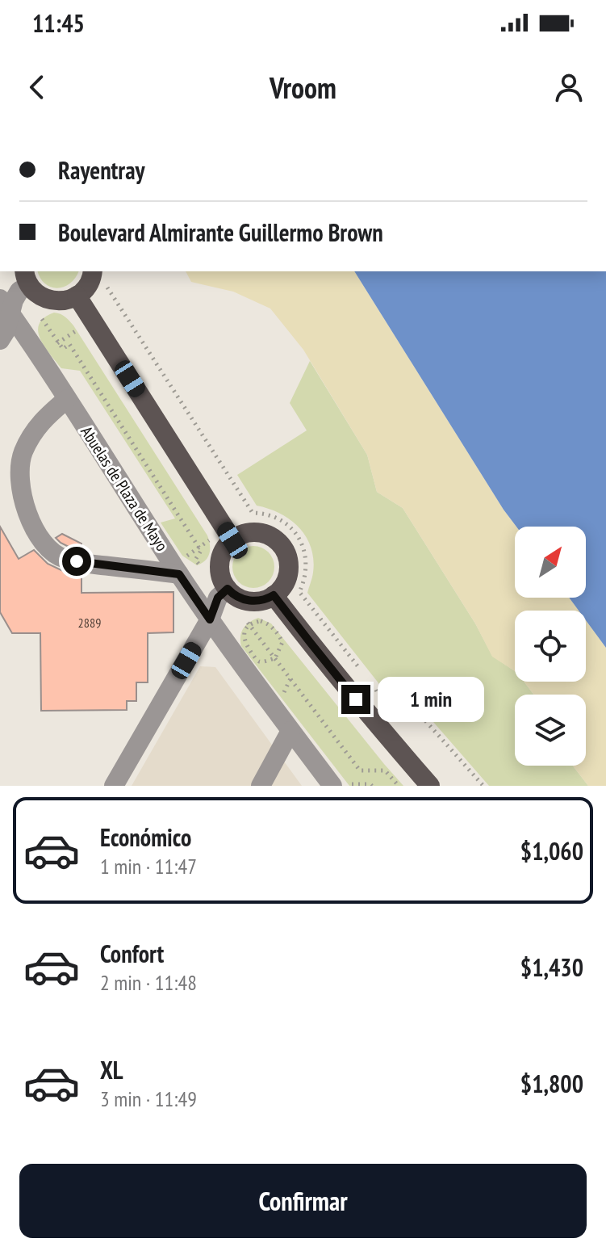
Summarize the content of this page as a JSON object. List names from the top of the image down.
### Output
{
  "streets": {
    "street": ["Abuelas de Plaza de Mayo"]
  },
  "house_numbers": ["2889"],
  "north": "top right",
  "page": {
    "status": "11:45",
    "header": "Vroom",
    "banner": ["Rayentray", "Boulevard Almirante Guillermo Brown"],
    "bubble": "1 min",
    "list": [
      {
        "name": "Económico",
        "note": "1 min · 11:47",
        "value": "$1,060"
      },
      {
        "name": "Confort",
        "note": "2 min · 11:48",
        "value": "$1,430"
      },
      {
        "name": "XL",
        "note": "3 min · 11:49",
        "value": "$1,800"
      }
    ],
    "buttons": "Confirmar"
  }
}
